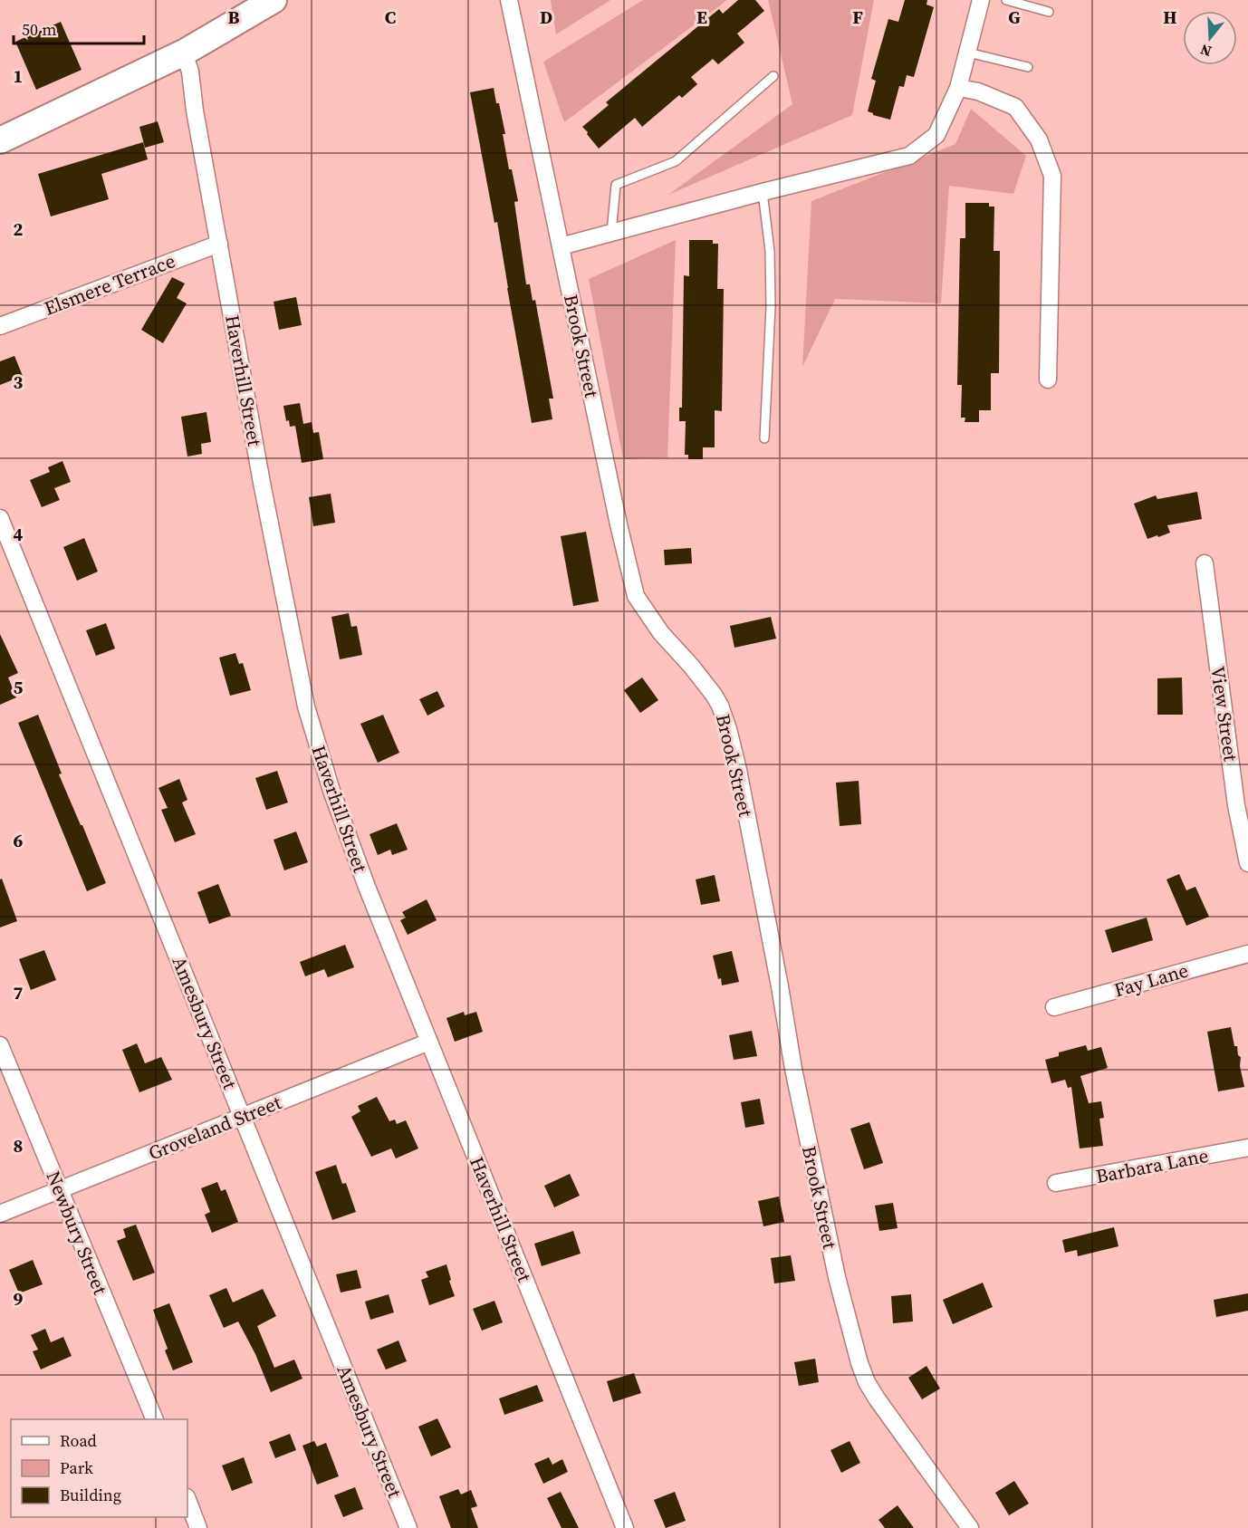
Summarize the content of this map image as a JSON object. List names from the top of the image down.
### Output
{
  "streets": {
    "street": [
      "Elsmere Terrace",
      "Brook Street",
      "Haverhill Street",
      "View Street",
      "Fay Lane",
      "Amesbury Street",
      "Groveland Street",
      "Barbara Lane",
      "Newbury Street"
    ]
  },
  "crossings": [
    ["Elsmere Terrace", "Haverhill Street"],
    ["Haverhill Street", "Groveland Street"],
    ["Amesbury Street", "Groveland Street"],
    ["Groveland Street", "Newbury Street"]
  ],
  "legend": ["Road", "Park", "Building"],
  "scale_bar": "50 m",
  "north": "bottom",
  "grid": {
    "columns": [
      "B",
      "C",
      "D",
      "E",
      "F",
      "G",
      "H"
    ],
    "rows": [
      "1",
      "2",
      "3",
      "4",
      "5",
      "6",
      "7",
      "8",
      "9"
    ]
  }
}
